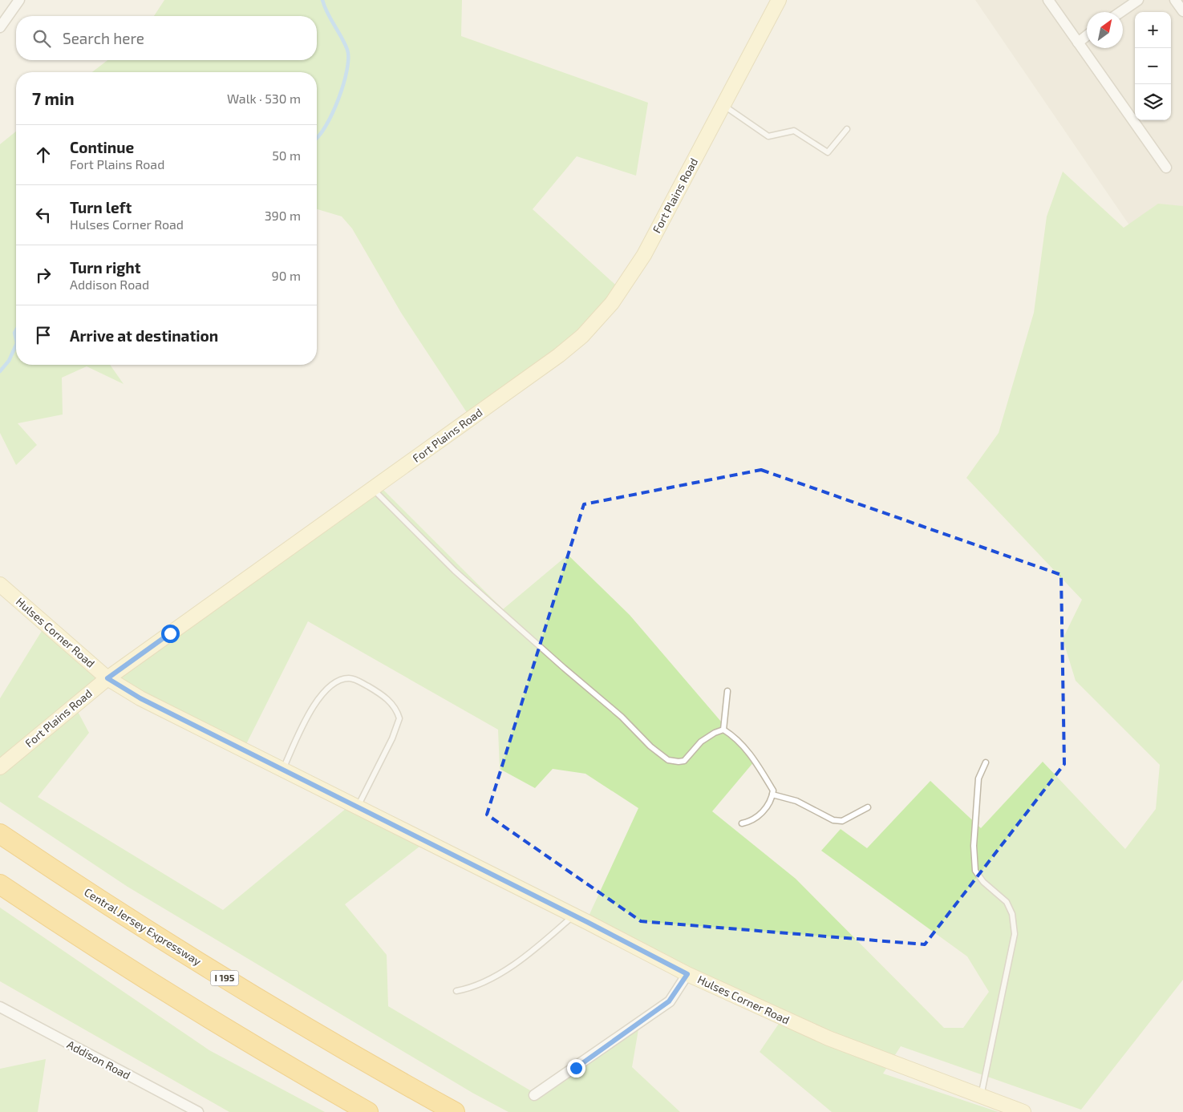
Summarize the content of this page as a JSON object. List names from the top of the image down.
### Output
{
  "streets": {
    "highway": ["Central Jersey Expressway", "I 195"],
    "street": ["Fort Plains Road", "Hulses Corner Road", "Addison Road"]
  },
  "crossings": [
    ["Fort Plains Road", "Hulses Corner Road"]
  ],
  "north": "top right",
  "page": {
    "map_buttons": ["+", "−"],
    "search": "Search here",
    "heading": ["7 min", "Walk · 530 m"],
    "list": [
      ["Continue", "Fort Plains Road", "50 m"],
      ["Turn left", "Hulses Corner Road", "390 m"],
      ["Turn right", "Addison Road", "90 m"],
      "Arrive at destination"
    ]
  }
}
